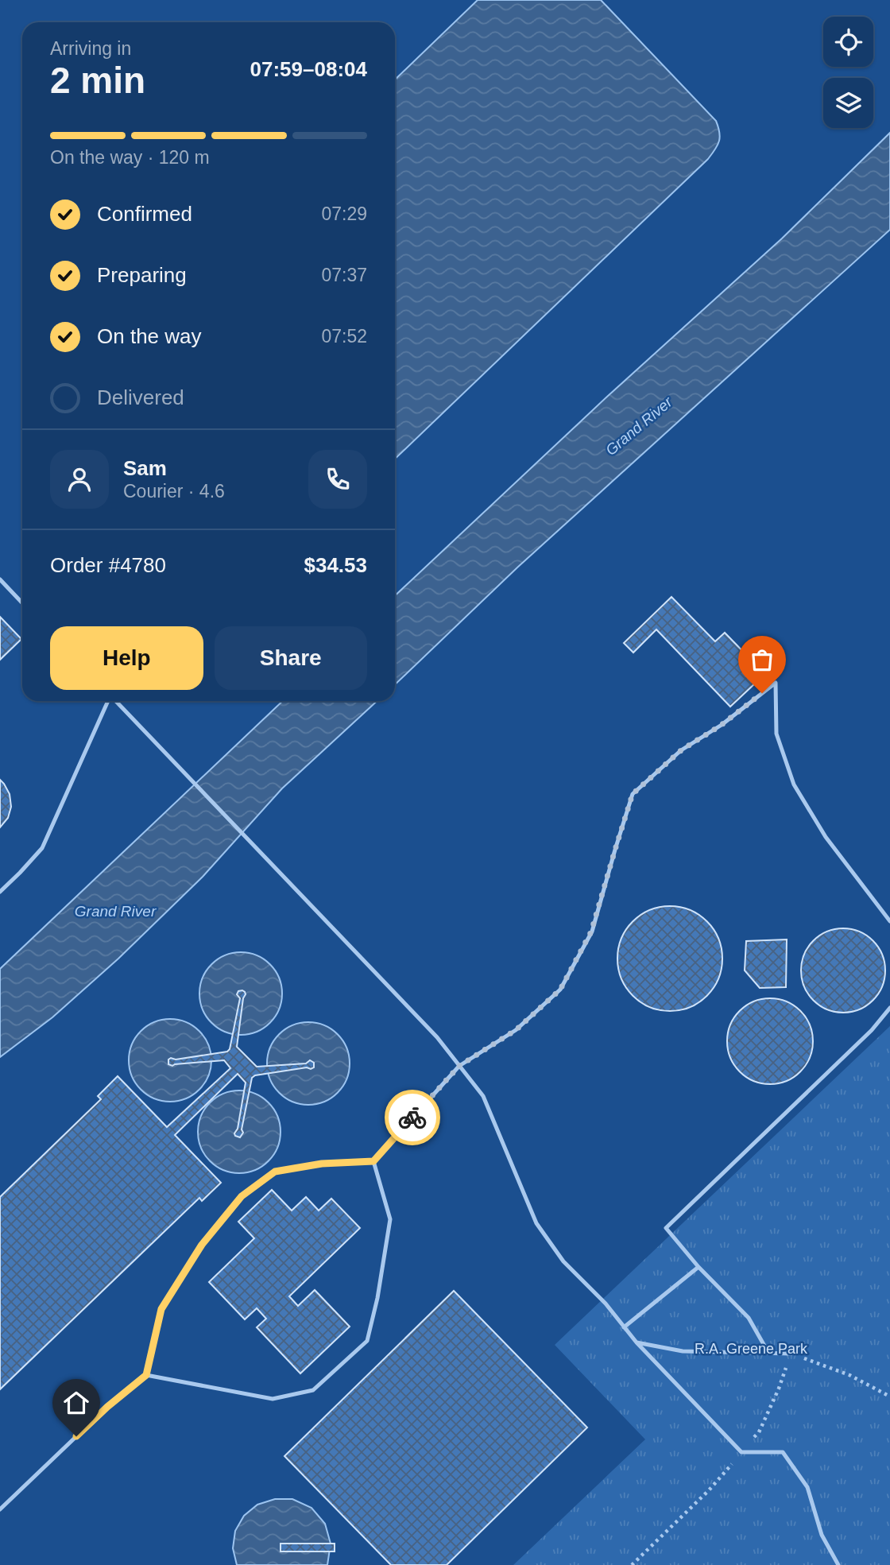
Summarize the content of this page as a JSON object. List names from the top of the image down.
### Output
{
  "water": ["Grand River"],
  "parks": ["R.A. Greene Park"],
  "page": {
    "heading": ["2 min", "Arriving in", "07:59–08:04"],
    "panel": [
      "Sam",
      "Courier · 4.6",
      "Order #4780",
      "$34.53"
    ],
    "bar": "On the way · 120 m",
    "list": [
      ["Confirmed", "07:29"],
      ["Preparing", "07:37"],
      ["On the way", "07:52"],
      "Delivered"
    ],
    "buttons": ["Help", "Share"]
  }
}
